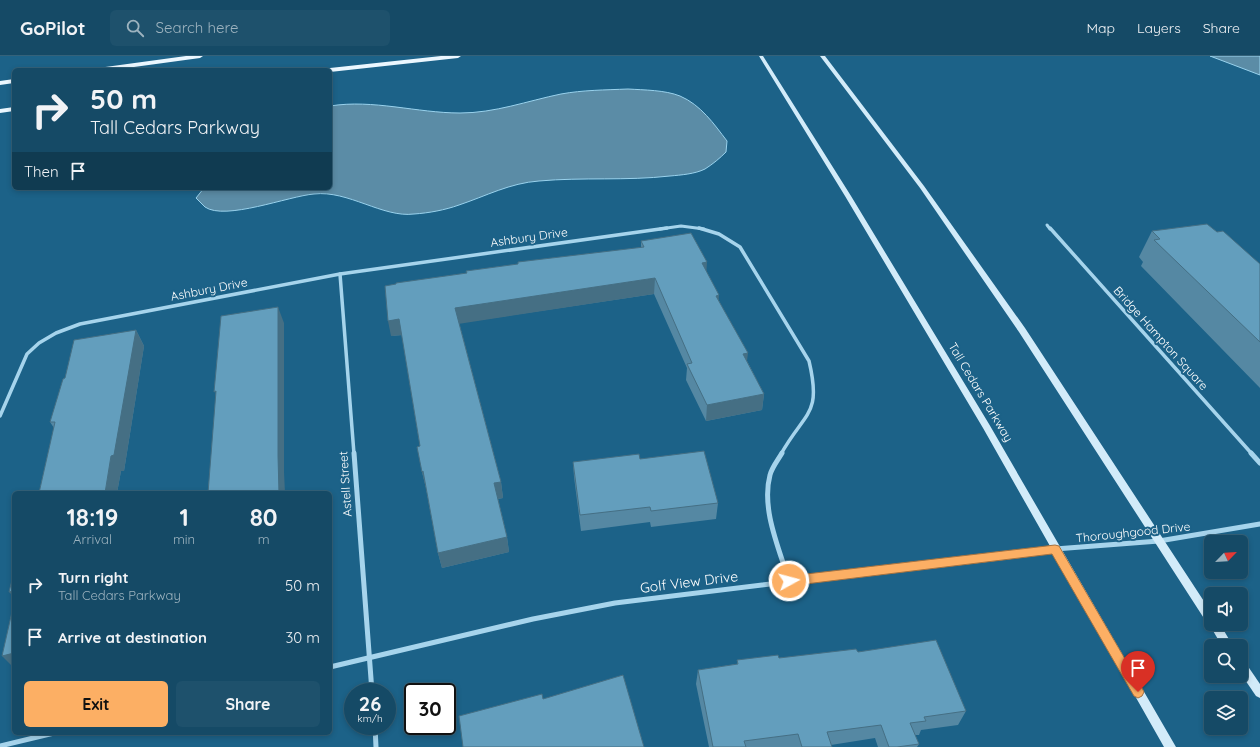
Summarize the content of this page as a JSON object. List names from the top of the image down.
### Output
{
  "streets": {
    "main road": ["Tall Cedars Parkway"],
    "street": [
      "Ashbury Drive",
      "Bridge Hampton Square",
      "Astell Street",
      "Thoroughgood Drive",
      "Golf View Drive"
    ]
  },
  "crossings": [
    ["Ashbury Drive", "Astell Street"],
    ["Ashbury Drive", "Golf View Drive"],
    ["Tall Cedars Parkway", "Thoroughgood Drive"],
    ["Tall Cedars Parkway", "Golf View Drive"],
    ["Astell Street", "Golf View Drive"],
    ["Thoroughgood Drive", "Golf View Drive"]
  ],
  "north": "top right",
  "page": {
    "header": "GoPilot",
    "search": "Search here",
    "nav": ["Map", "Layers", "Share"],
    "turn": ["50 m", "Tall Cedars Parkway"],
    "then": "Then",
    "eta": [
      "18:19",
      "Arrival",
      "1",
      "min",
      "80",
      "m"
    ],
    "list": [
      {
        "name": "Turn right",
        "note": "Tall Cedars Parkway",
        "value": "50 m"
      },
      {
        "name": "Arrive at destination",
        "value": "30 m"
      }
    ],
    "buttons": ["Exit", "Share"],
    "speed": "26 km/h",
    "limit": "30"
  }
}
